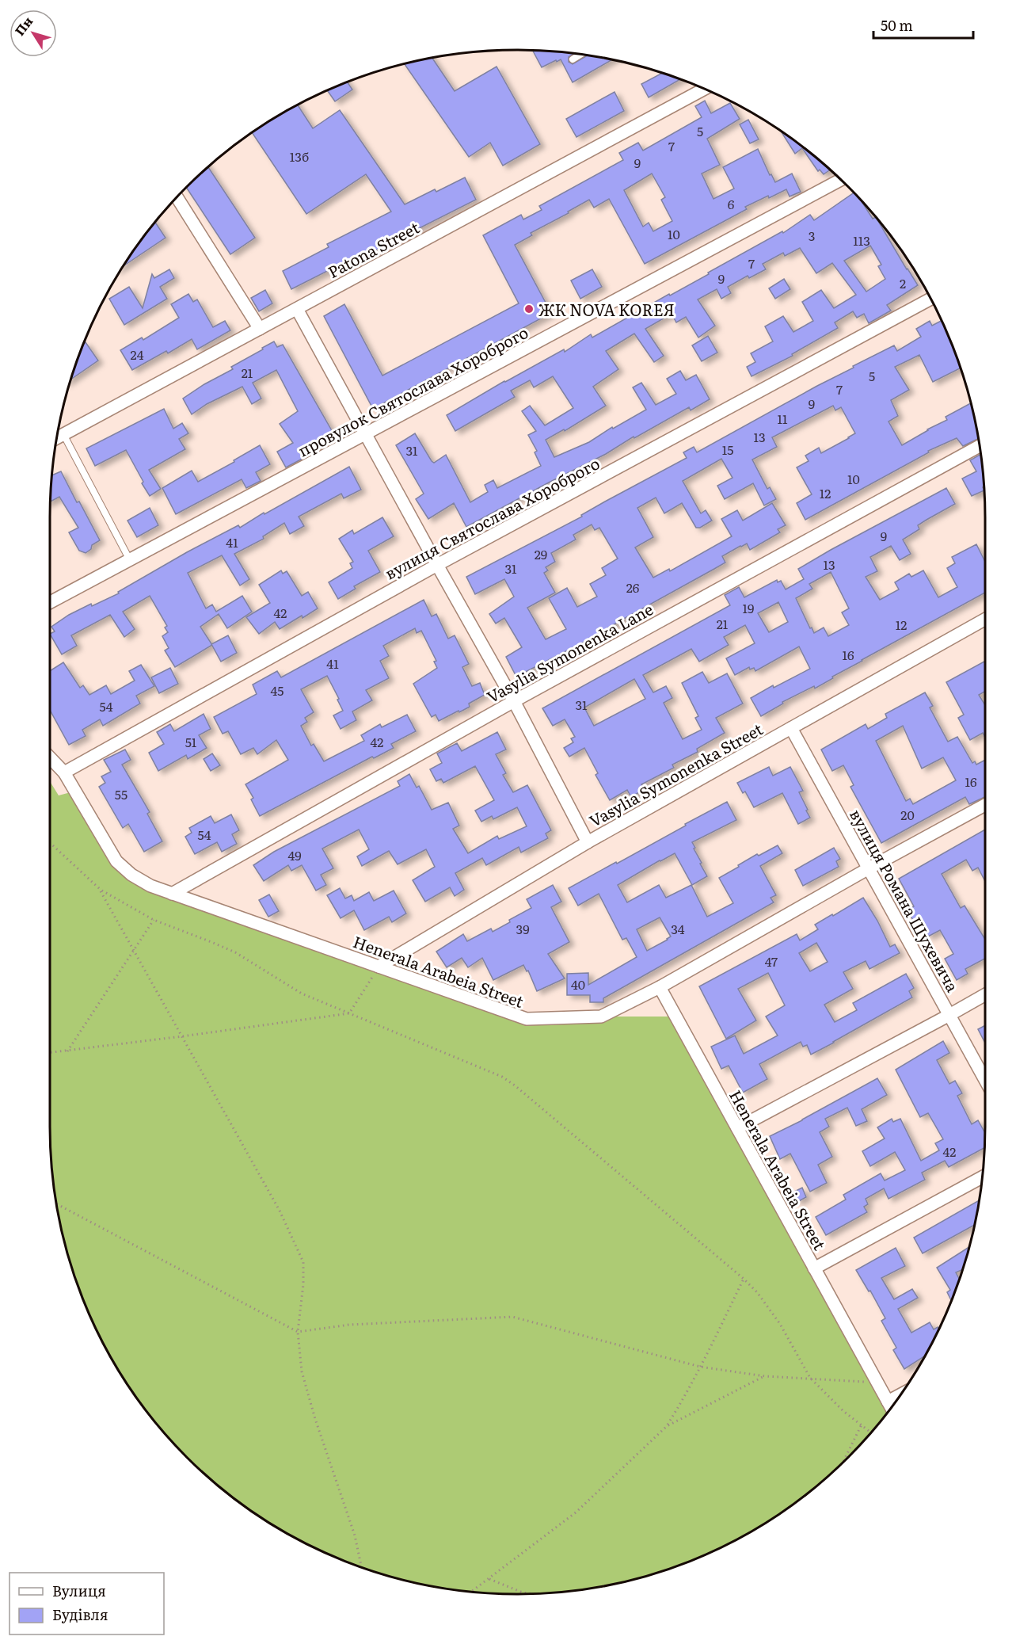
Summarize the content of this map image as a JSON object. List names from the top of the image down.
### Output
{
  "streets": {
    "street": [
      "Patona Street",
      "провулок Святослава Хороброго",
      "вулиця Святослава Хороброго",
      "Vasylia Symonenka Lane",
      "Vasylia Symonenka Street",
      "вулиця Романа Шухевича",
      "Henerala Arabeia Street"
    ]
  },
  "crossings": [
    ["вулиця Святослава Хороброго", "Henerala Arabeia Street"],
    ["Vasylia Symonenka Lane", "Henerala Arabeia Street"],
    ["Vasylia Symonenka Street", "вулиця Романа Шухевича"],
    ["Vasylia Symonenka Street", "Henerala Arabeia Street"]
  ],
  "places": ["ЖК NOVA KOREЯ"],
  "house_numbers": [
    "5",
    "7",
    "13б",
    "9",
    "6",
    "10",
    "3",
    "113",
    "7",
    "9",
    "2",
    "24",
    "21",
    "5",
    "7",
    "9",
    "11",
    "13",
    "15",
    "31",
    "10",
    "12",
    "9",
    "41",
    "29",
    "13",
    "31",
    "26",
    "19",
    "42",
    "21",
    "12",
    "16",
    "41",
    "45",
    "31",
    "54",
    "51",
    "42",
    "16",
    "55",
    "20",
    "54",
    "49",
    "39",
    "34",
    "47",
    "40",
    "42"
  ],
  "legend": ["Вулиця", "Будівля"],
  "scale_bar": "50 m",
  "north": "top left"
}
